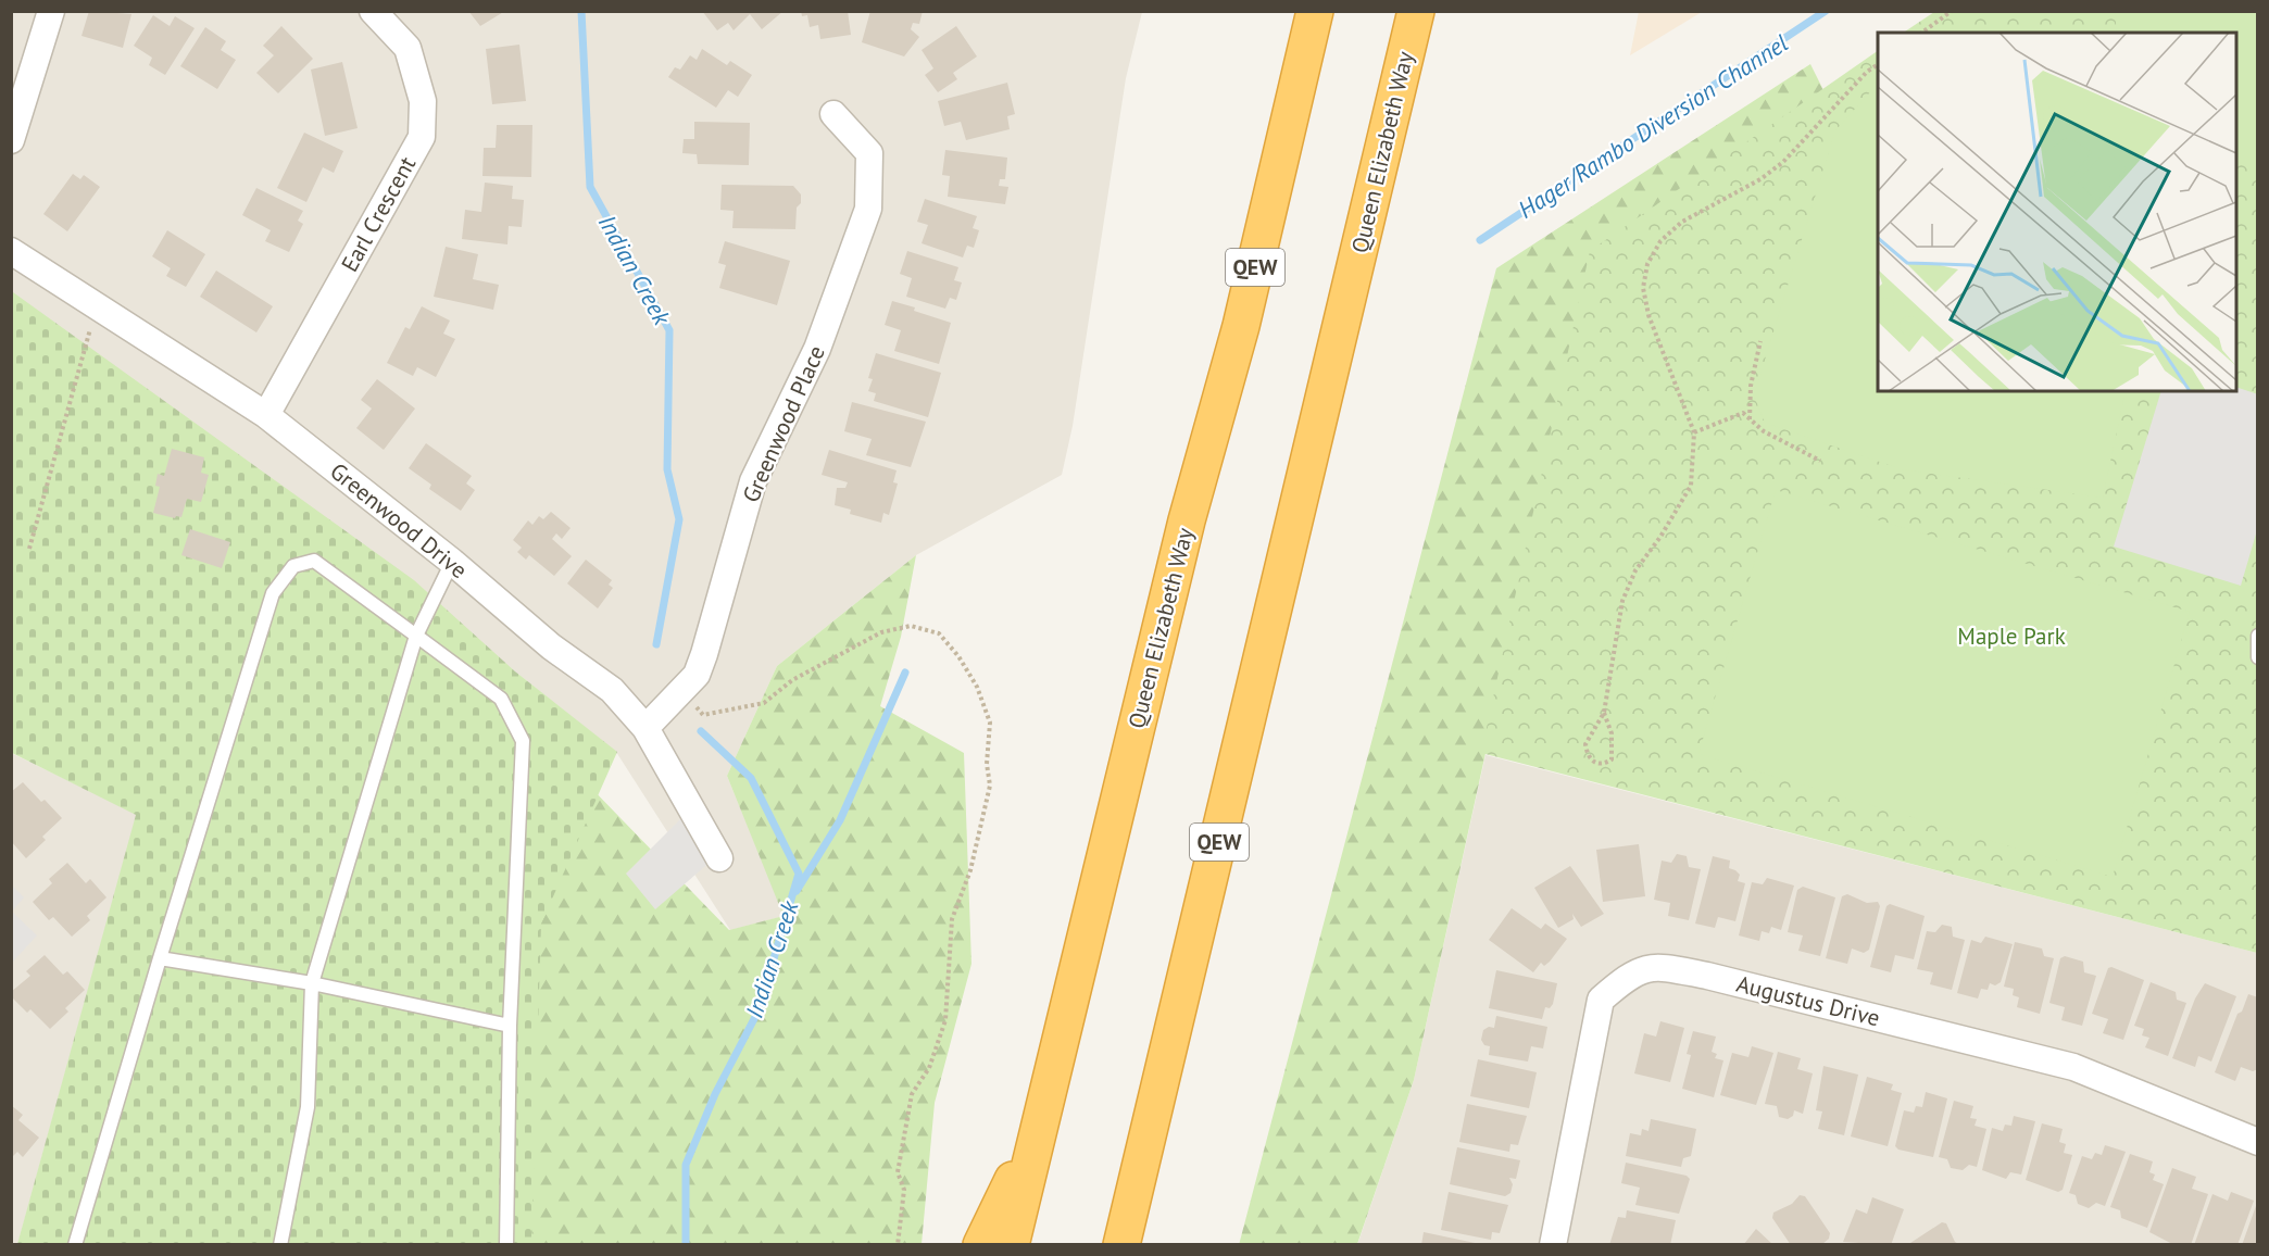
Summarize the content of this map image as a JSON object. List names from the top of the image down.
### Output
{
  "streets": {
    "highway": ["Queen Elizabeth Way", "QEW"],
    "street": [
      "Earl Crescent",
      "Greenwood Place",
      "Greenwood Drive",
      "Augustus Drive"
    ]
  },
  "crossings": [
    ["Earl Crescent", "Greenwood Drive"],
    ["Greenwood Place", "Greenwood Drive"]
  ],
  "water": ["Hager/Rambo Diversion Channel", "Indian Creek"],
  "parks": ["Maple Park"]
}
